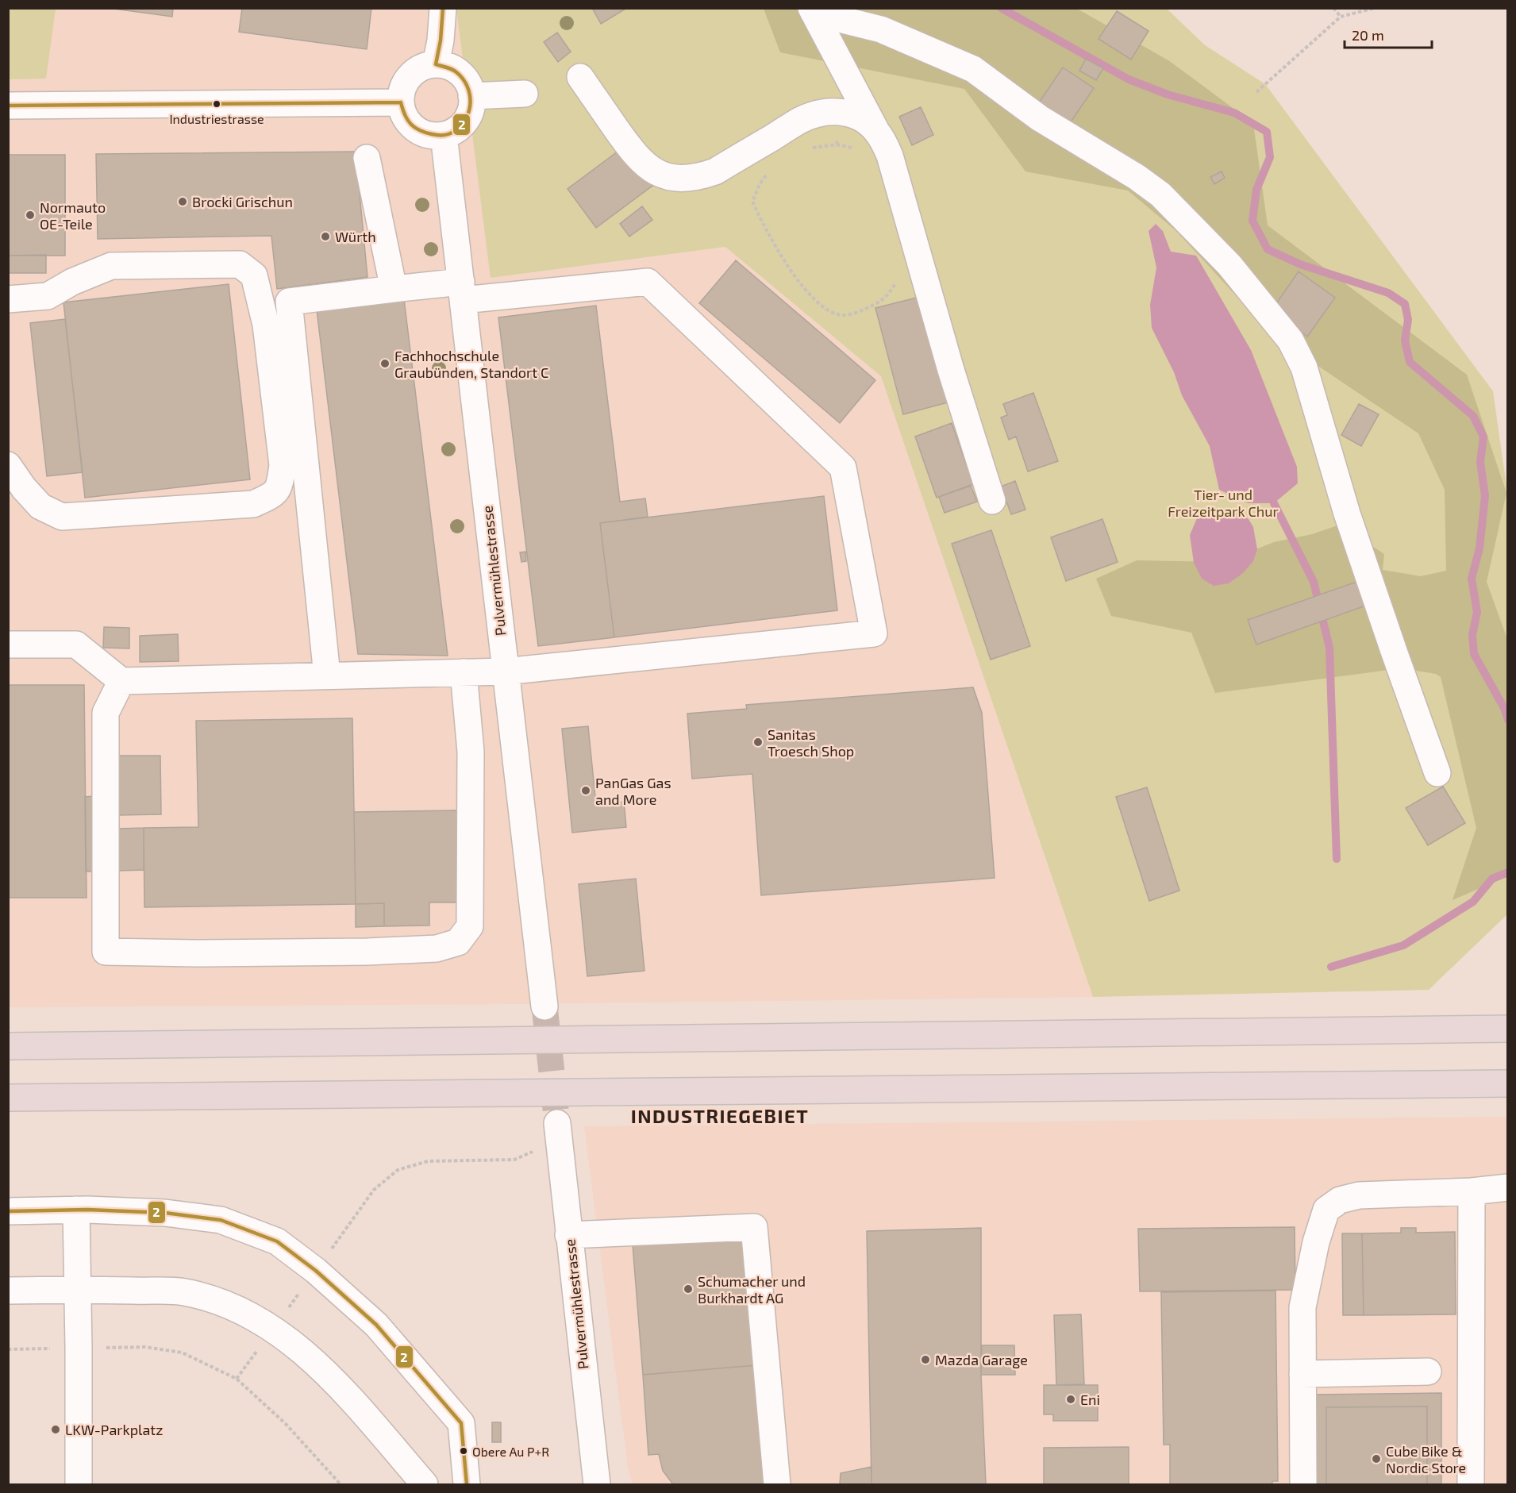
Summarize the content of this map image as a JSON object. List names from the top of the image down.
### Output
{
  "streets": {
    "street": ["Pulvermühlestrasse"]
  },
  "districts": ["INDUSTRIEGEBIET"],
  "parks": ["Tier- und Freizeitpark Chur"],
  "places": [
    "Industriestrasse",
    "Brocki Grischun",
    "Normauto OE-Teile",
    "Würth",
    "Fachhochschule Graubünden, Standort C",
    "Sanitas Troesch Shop",
    "PanGas Gas and More",
    "Schumacher und Burkhardt AG",
    "Mazda Garage",
    "Eni",
    "LKW-Parkplatz",
    "Obere Au P+R",
    "Cube Bike & Nordic Store"
  ],
  "lines": ["transit line 2"],
  "scale_bar": "20 m"
}
